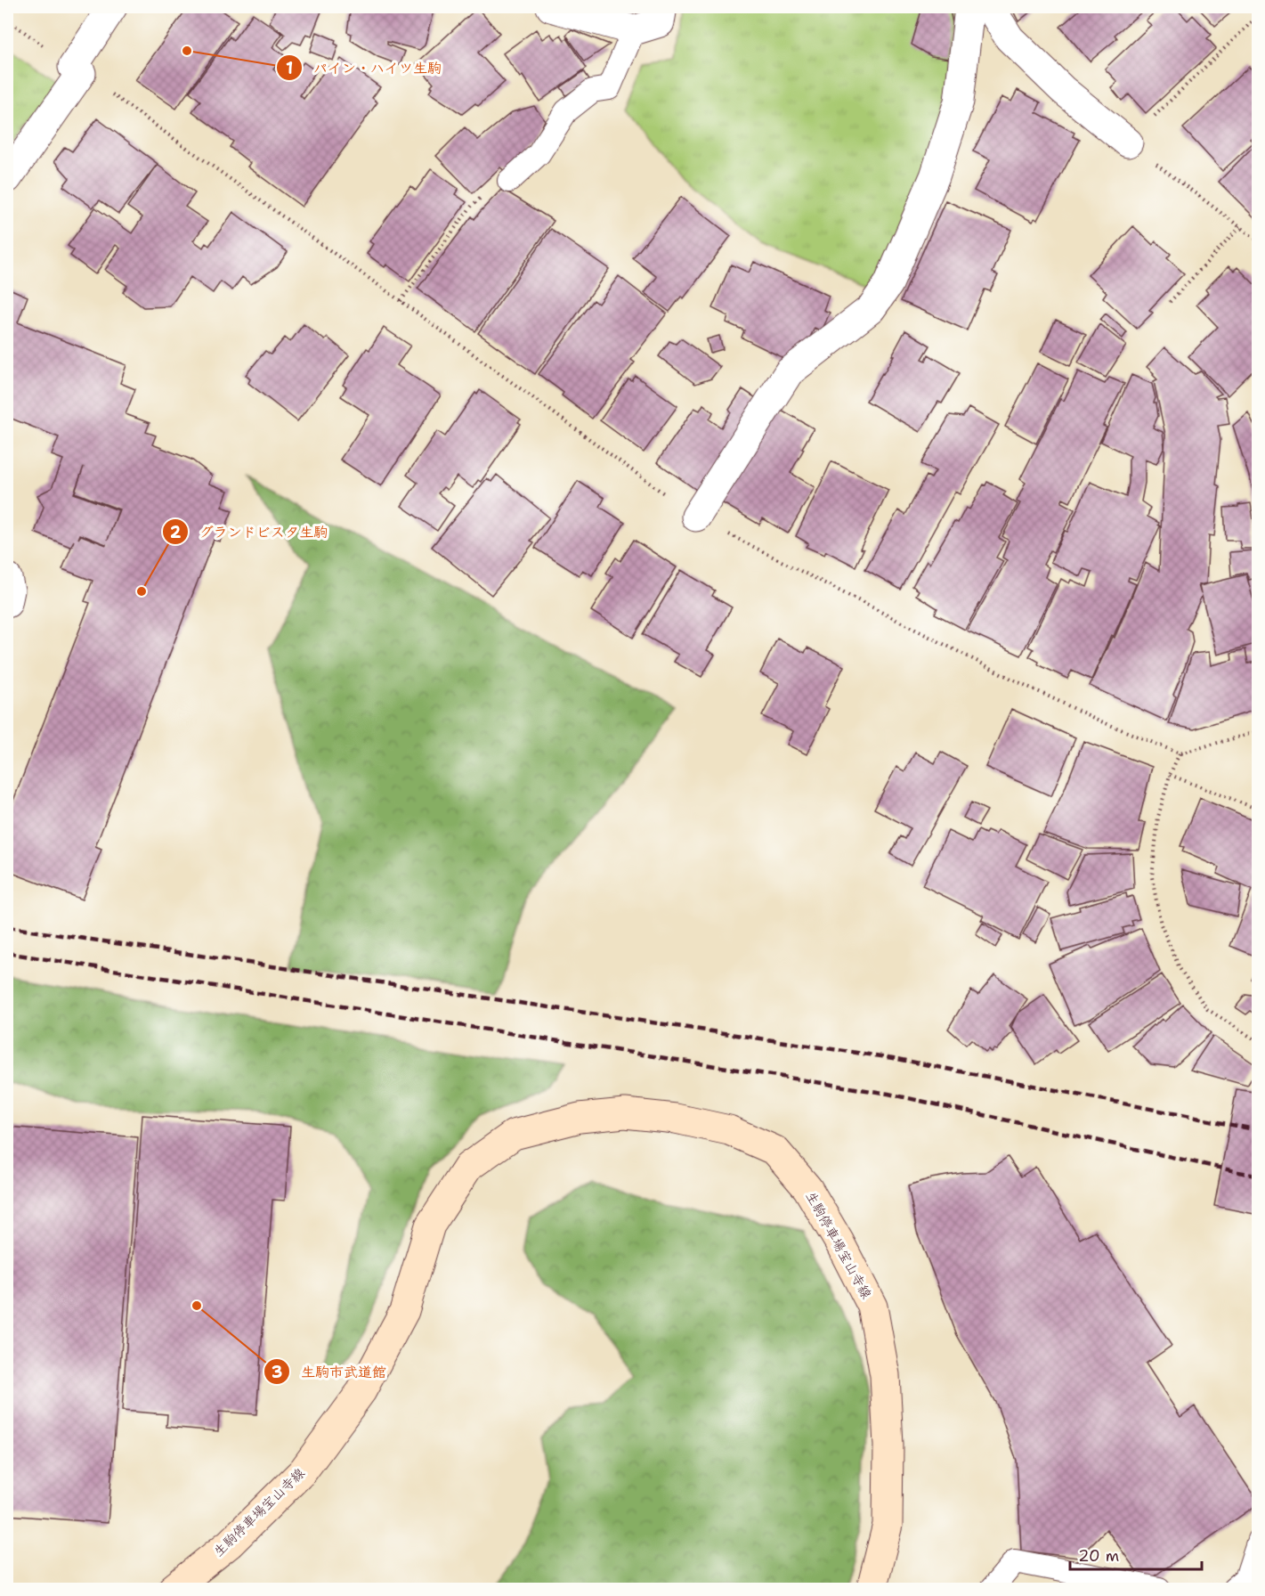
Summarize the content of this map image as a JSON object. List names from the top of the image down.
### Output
{
  "streets": {
    "main road": ["生駒停車場宝山寺線"]
  },
  "places": ["パイン・ハイツ生駒", "グランドビスタ生駒", "生駒市武道館"],
  "scale_bar": "20 m"
}
